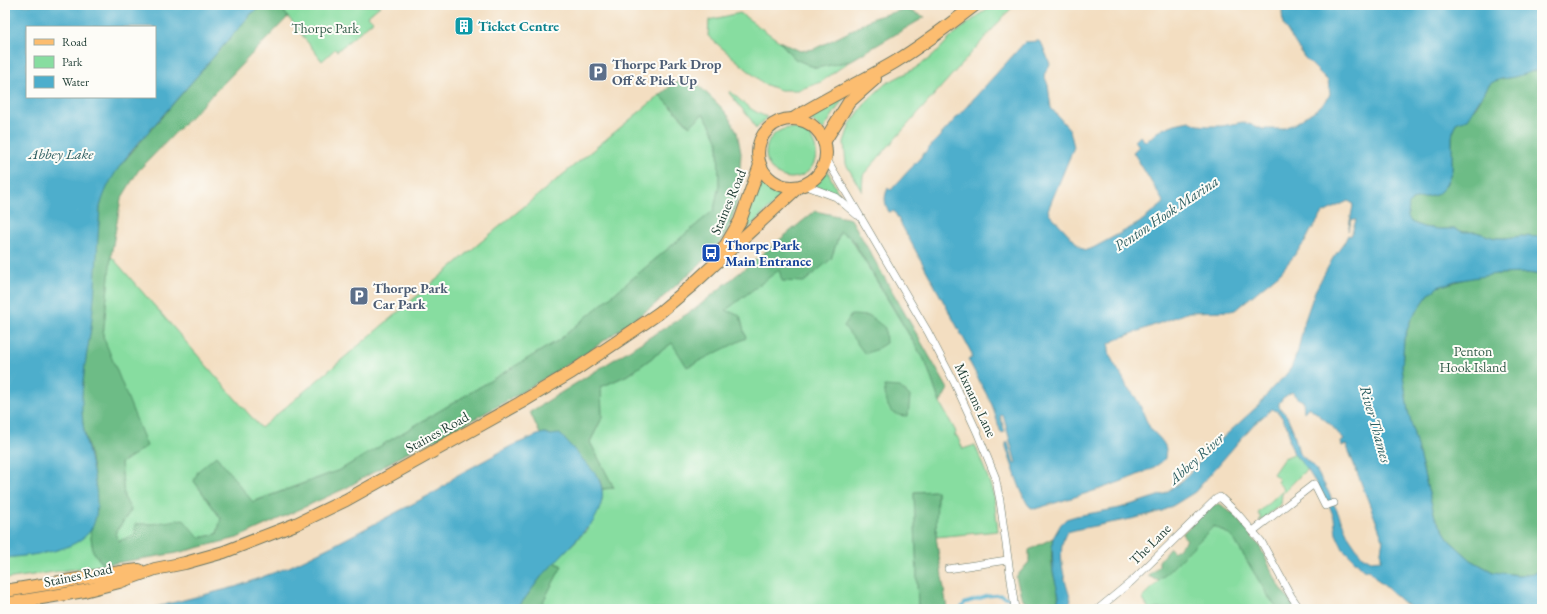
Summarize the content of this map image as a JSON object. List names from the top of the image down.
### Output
{
  "streets": {
    "main road": ["Staines Road"],
    "street": ["Mixnams Lane", "The Lane"]
  },
  "crossings": [
    ["Staines Road", "Mixnams Lane"]
  ],
  "water": [
    "Abbey Lake",
    "Penton Hook Marina",
    "River Thames",
    "Abbey River"
  ],
  "parks": ["Thorpe Park", "Penton Hook Island"],
  "places": {
    "building": ["Ticket Centre"],
    "parking": ["Thorpe Park Drop Off & Pick Up", "Thorpe Park Car Park"],
    "bus stop": ["Thorpe Park Main Entrance"]
  },
  "legend": ["Road", "Park", "Water"]
}
